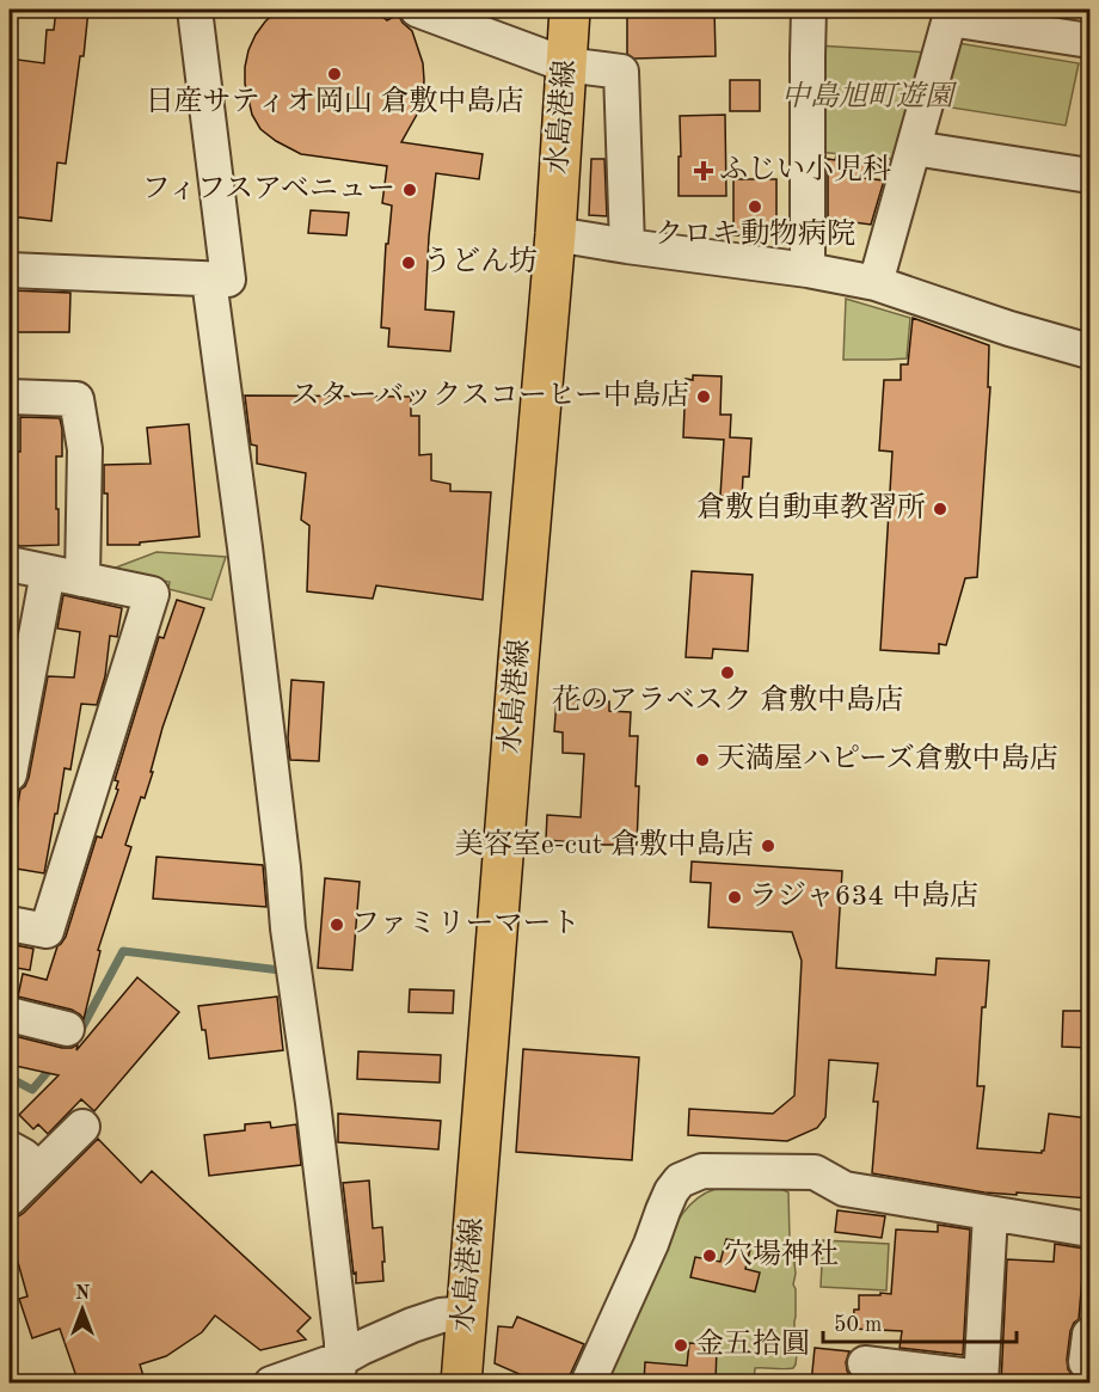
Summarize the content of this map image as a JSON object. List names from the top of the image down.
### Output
{
  "streets": {
    "main road": ["水島港線"]
  },
  "parks": ["中島旭町遊園"],
  "places": {
    "other": [
      "日産サティオ岡山 倉敷中島店",
      "フィフスアベニュー",
      "クロキ動物病院",
      "うどん坊",
      "スターバックスコーヒー中島店",
      "倉敷自動車教習所",
      "花のアラベスク 倉敷中島店",
      "天満屋ハピーズ倉敷中島店",
      "美容室e-cut 倉敷中島店",
      "ラジャ634 中島店",
      "ファミリーマート",
      "穴場神社",
      "金五拾圓"
    ],
    "health": ["ふじい小児科"]
  },
  "scale_bar": "50 m",
  "north": "top"
}
